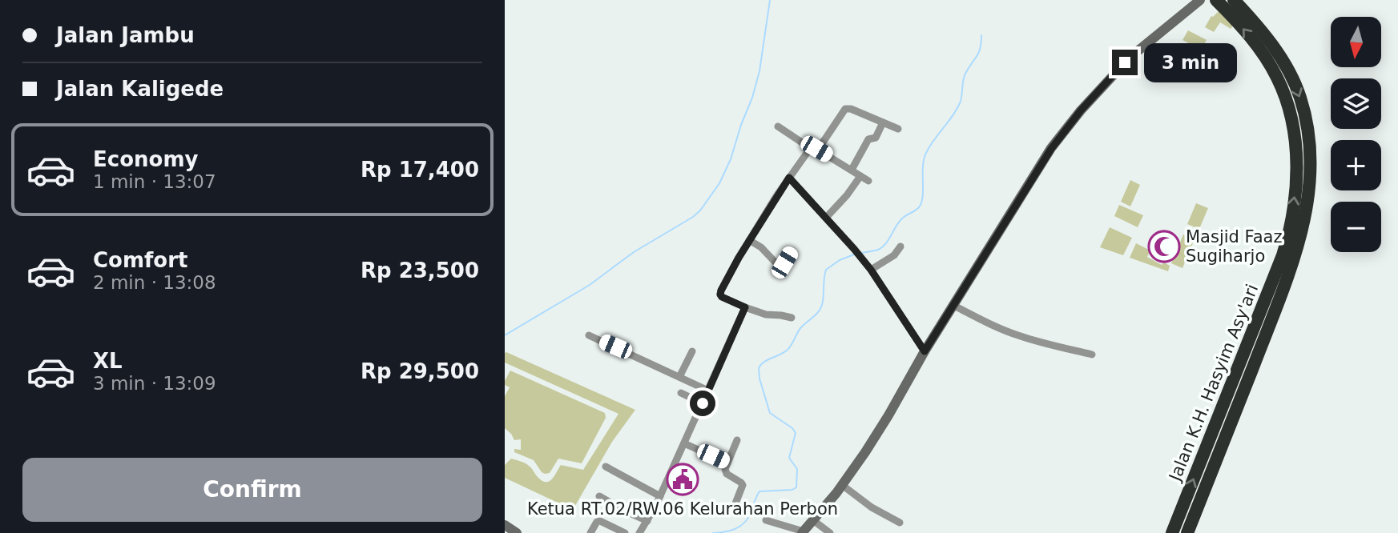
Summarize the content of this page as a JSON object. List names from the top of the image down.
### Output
{
  "streets": {
    "highway": ["Jalan K.H. Hasyim Asy'ari"]
  },
  "places": {
    "mosque": ["Masjid Faaz Sugiharjo"],
    "public building": ["Ketua RT.02/RW.06 Kelurahan Perbon"]
  },
  "north": "bottom",
  "page": {
    "banner": ["Jalan Jambu", "Jalan Kaligede"],
    "map_buttons": ["+", "−"],
    "bubble": "3 min",
    "list": [
      {
        "name": "Economy",
        "note": "1 min · 13:07",
        "value": "Rp 17,400"
      },
      {
        "name": "Comfort",
        "note": "2 min · 13:08",
        "value": "Rp 23,500"
      },
      {
        "name": "XL",
        "note": "3 min · 13:09",
        "value": "Rp 29,500"
      }
    ],
    "buttons": "Confirm"
  }
}
